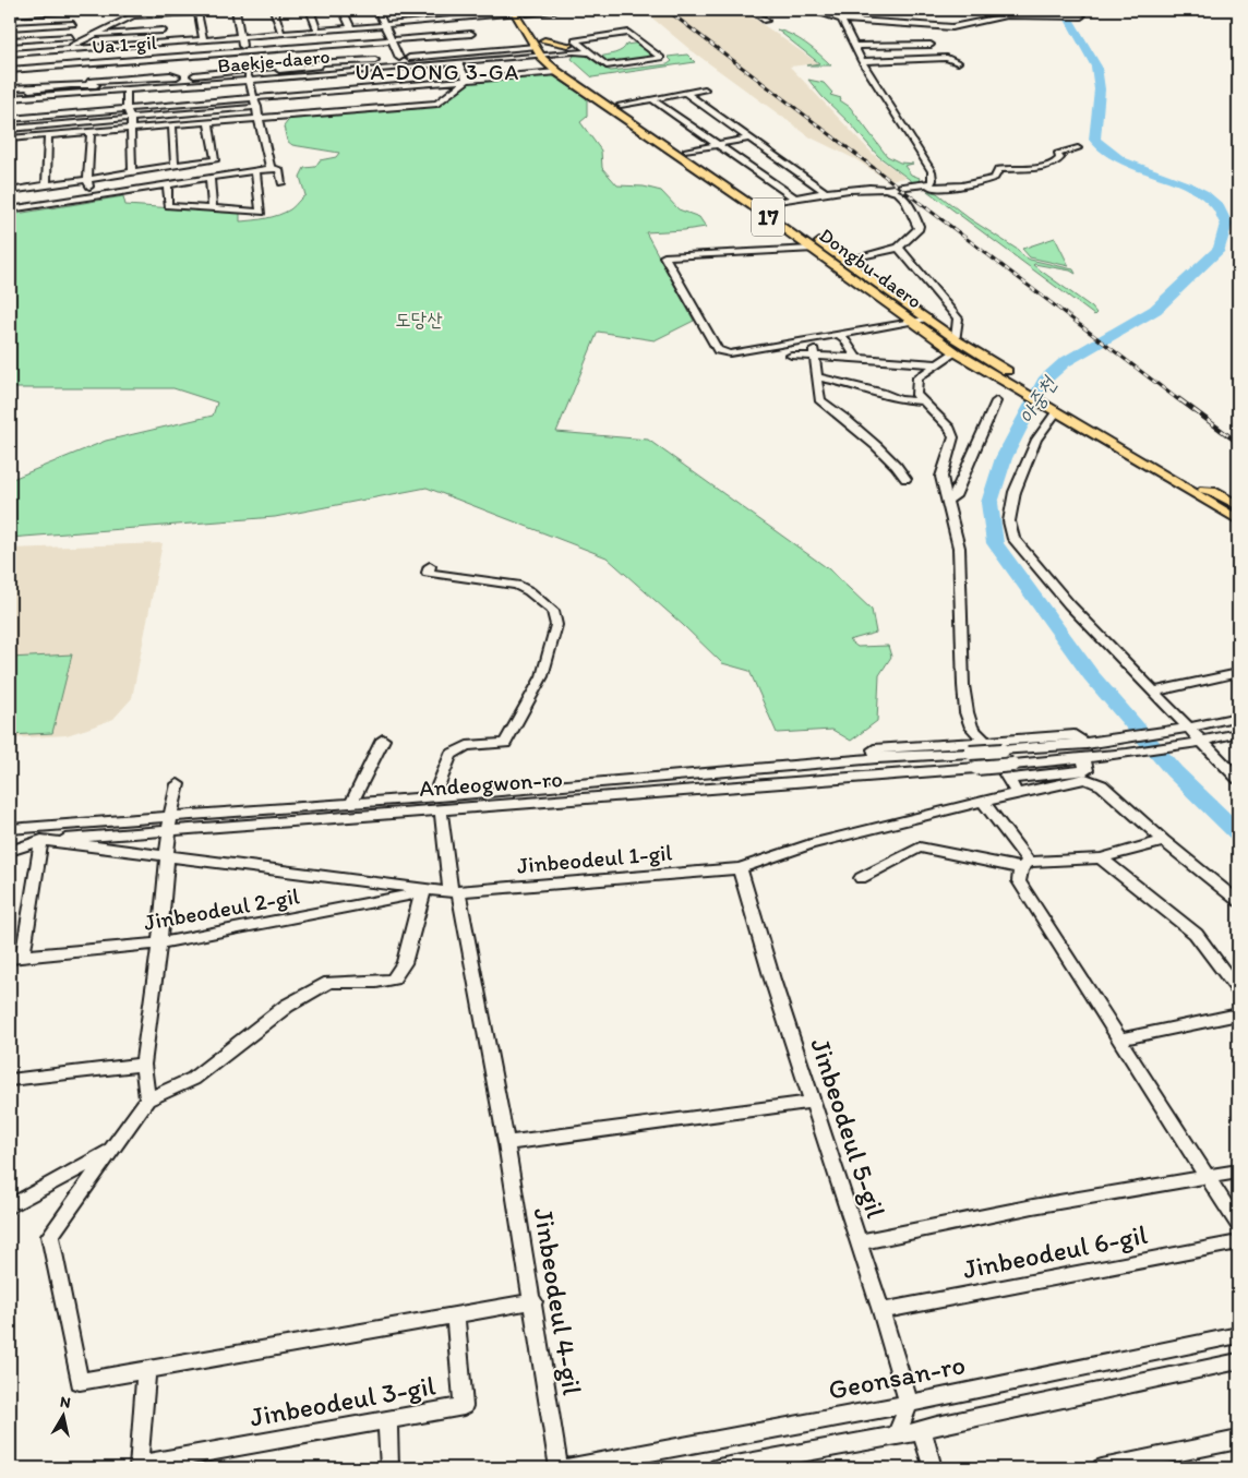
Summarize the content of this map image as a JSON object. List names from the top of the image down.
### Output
{
  "streets": {
    "main road": ["17", "Dongbu-daero"],
    "street": [
      "Ua 1-gil",
      "Baekje-daero",
      "Andeogwon-ro",
      "Jinbeodeul 1-gil",
      "Jinbeodeul 2-gil",
      "Jinbeodeul 5-gil",
      "Jinbeodeul 6-gil",
      "Jinbeodeul 4-gil",
      "Geonsan-ro",
      "Jinbeodeul 3-gil"
    ]
  },
  "crossings": [
    ["Baekje-daero", "Dongbu-daero"],
    ["Andeogwon-ro", "Jinbeodeul 1-gil"],
    ["Andeogwon-ro", "Jinbeodeul 4-gil"],
    ["Jinbeodeul 1-gil", "Jinbeodeul 2-gil"],
    ["Jinbeodeul 1-gil", "Jinbeodeul 5-gil"],
    ["Jinbeodeul 1-gil", "Jinbeodeul 4-gil"],
    ["Jinbeodeul 2-gil", "Jinbeodeul 4-gil"],
    ["Jinbeodeul 5-gil", "Jinbeodeul 6-gil"],
    ["Jinbeodeul 5-gil", "Geonsan-ro"]
  ],
  "districts": ["UA-DONG 3-GA"],
  "water": ["아중천"],
  "parks": ["도당산"],
  "north": "top"
}
